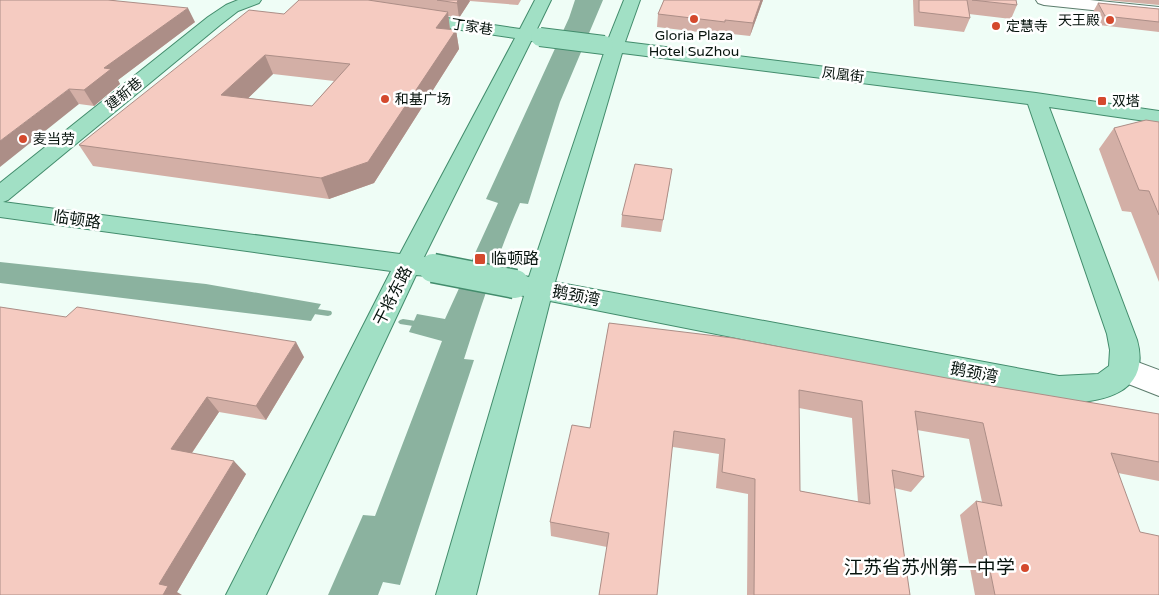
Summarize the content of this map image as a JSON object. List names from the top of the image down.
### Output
{
  "streets": {
    "main road": [
      "丁家巷",
      "凤凰街",
      "建新巷",
      "临顿路",
      "干将东路",
      "鹅颈湾"
    ]
  },
  "crossings": [
    ["丁家巷", "凤凰街"],
    ["丁家巷", "干将东路"],
    ["凤凰街", "干将东路"],
    ["临顿路", "干将东路"],
    ["临顿路", "鹅颈湾"]
  ],
  "places": {
    "other": [
      "Gloria Plaza Hotel SuZhou",
      "天王殿",
      "定慧寺",
      "和基广场",
      "麦当劳",
      "江苏省苏州第一中学"
    ],
    "transit": ["双塔", "临顿路"]
  }
}
